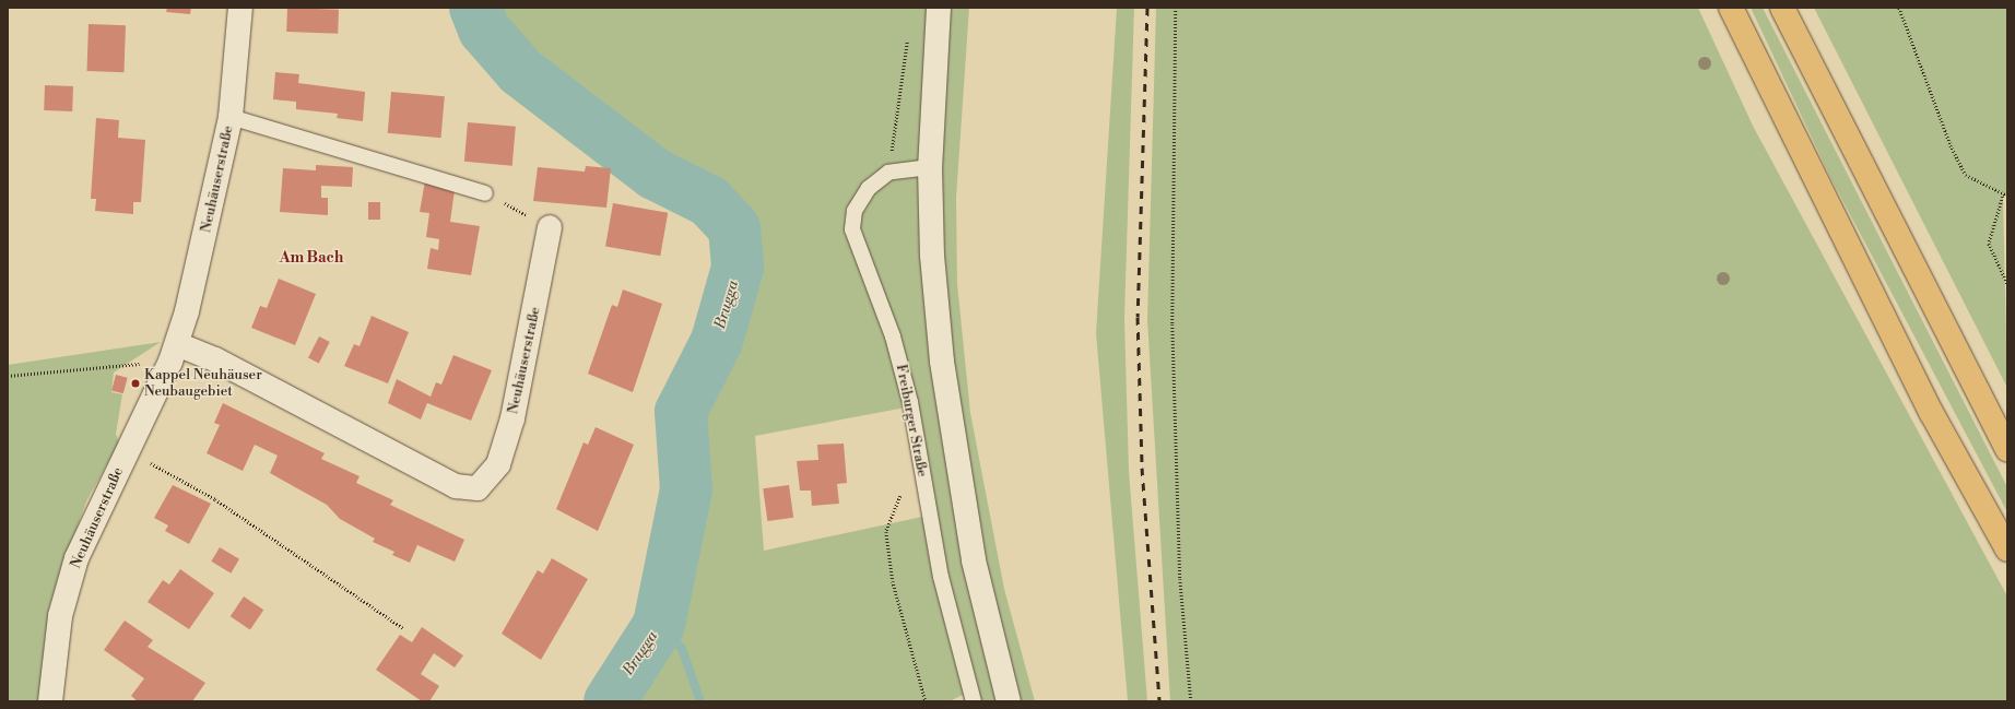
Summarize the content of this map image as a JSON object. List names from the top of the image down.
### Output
{
  "streets": {
    "street": ["Neuhäuserstraße"],
    "lane": ["Freiburger Straße"]
  },
  "districts": ["Am Bach"],
  "water": ["Brugga"],
  "places": ["Kappel Neuhäuser Neubaugebiet"]
}
